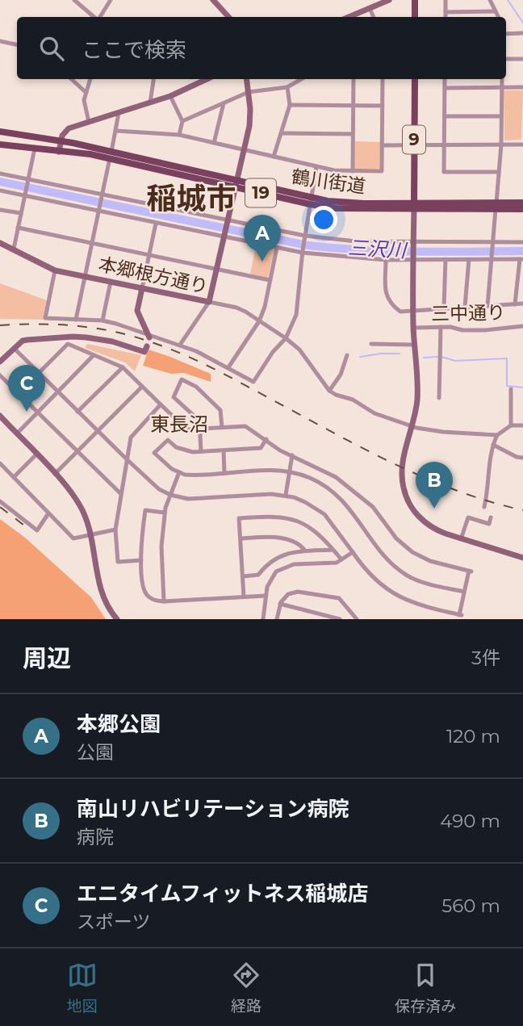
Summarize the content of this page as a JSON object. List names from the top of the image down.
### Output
{
  "streets": {
    "main road": ["9", "鶴川街道", "19"],
    "street": ["本郷根方通り", "三中通り"]
  },
  "crossings": [
    ["9", "鶴川街道"]
  ],
  "districts": ["稲城市", "東長沼"],
  "water": ["三沢川"],
  "page": {
    "search": "ここで検索",
    "pins": ["A", "C", "B"],
    "heading": ["周辺", "3件"],
    "list": [
      {
        "mark": "A",
        "name": "本郷公園",
        "note": "公園",
        "value": "120 m"
      },
      {
        "mark": "B",
        "name": "南山リハビリテーション病院",
        "note": "病院",
        "value": "490 m"
      },
      {
        "mark": "C",
        "name": "エニタイムフィットネス稲城店",
        "note": "スポーツ",
        "value": "560 m"
      }
    ],
    "nav": ["地図", "経路", "保存済み"]
  }
}
